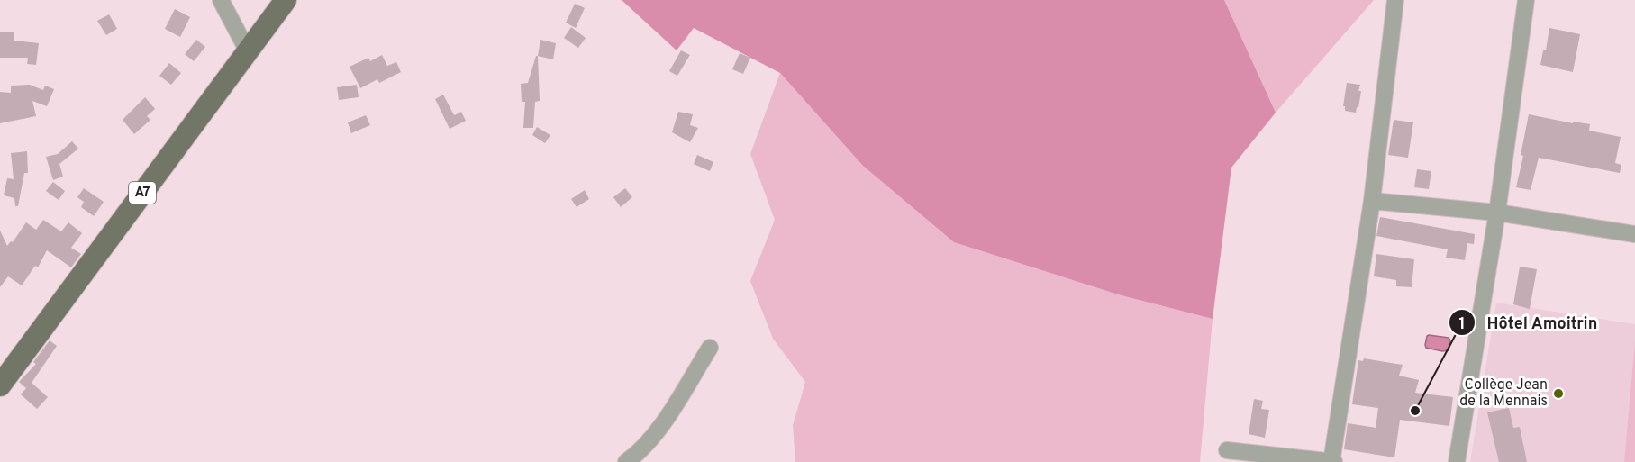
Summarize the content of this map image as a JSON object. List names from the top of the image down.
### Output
{
  "streets": {
    "main road": ["A7"]
  },
  "places": ["Collège Jean de la Mennais", "Hôtel Amoitrin"]
}
